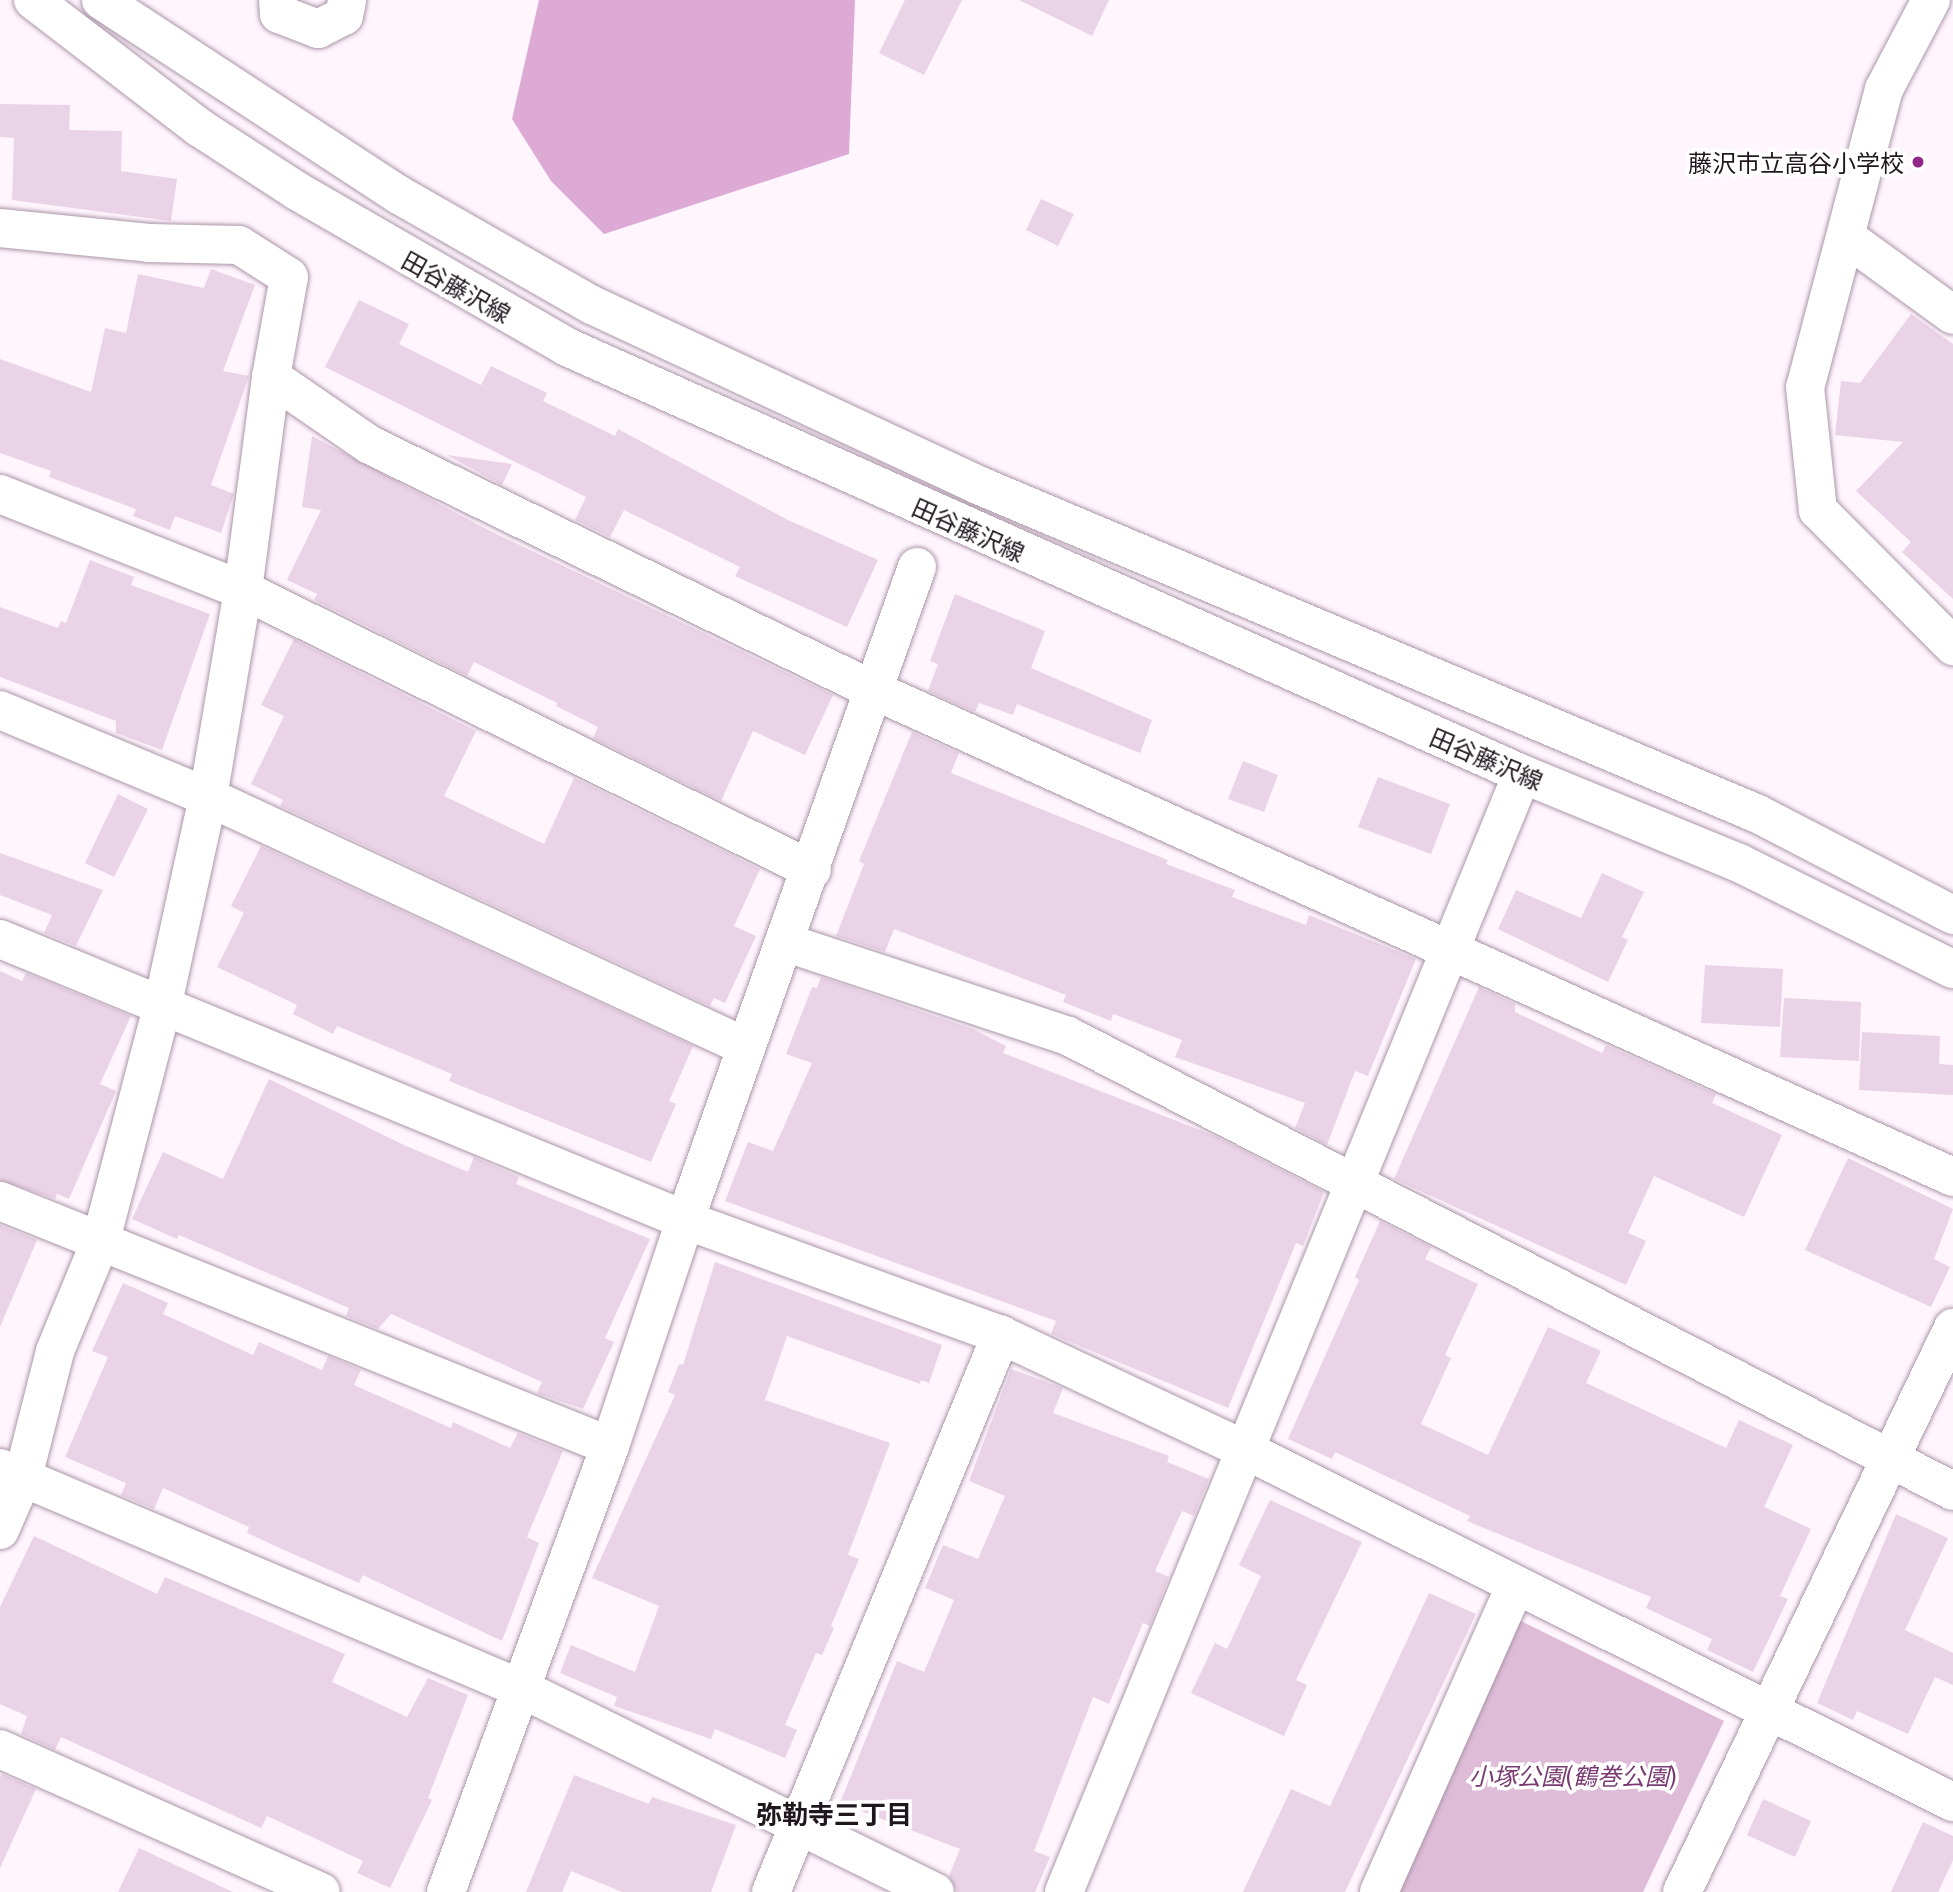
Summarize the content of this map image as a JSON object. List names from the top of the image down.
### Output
{
  "streets": {
    "street": ["田谷藤沢線"]
  },
  "districts": ["弥勒寺三丁目"],
  "parks": ["小塚公園(鶴巻公園)"],
  "places": ["藤沢市立高谷小学校"]
}
